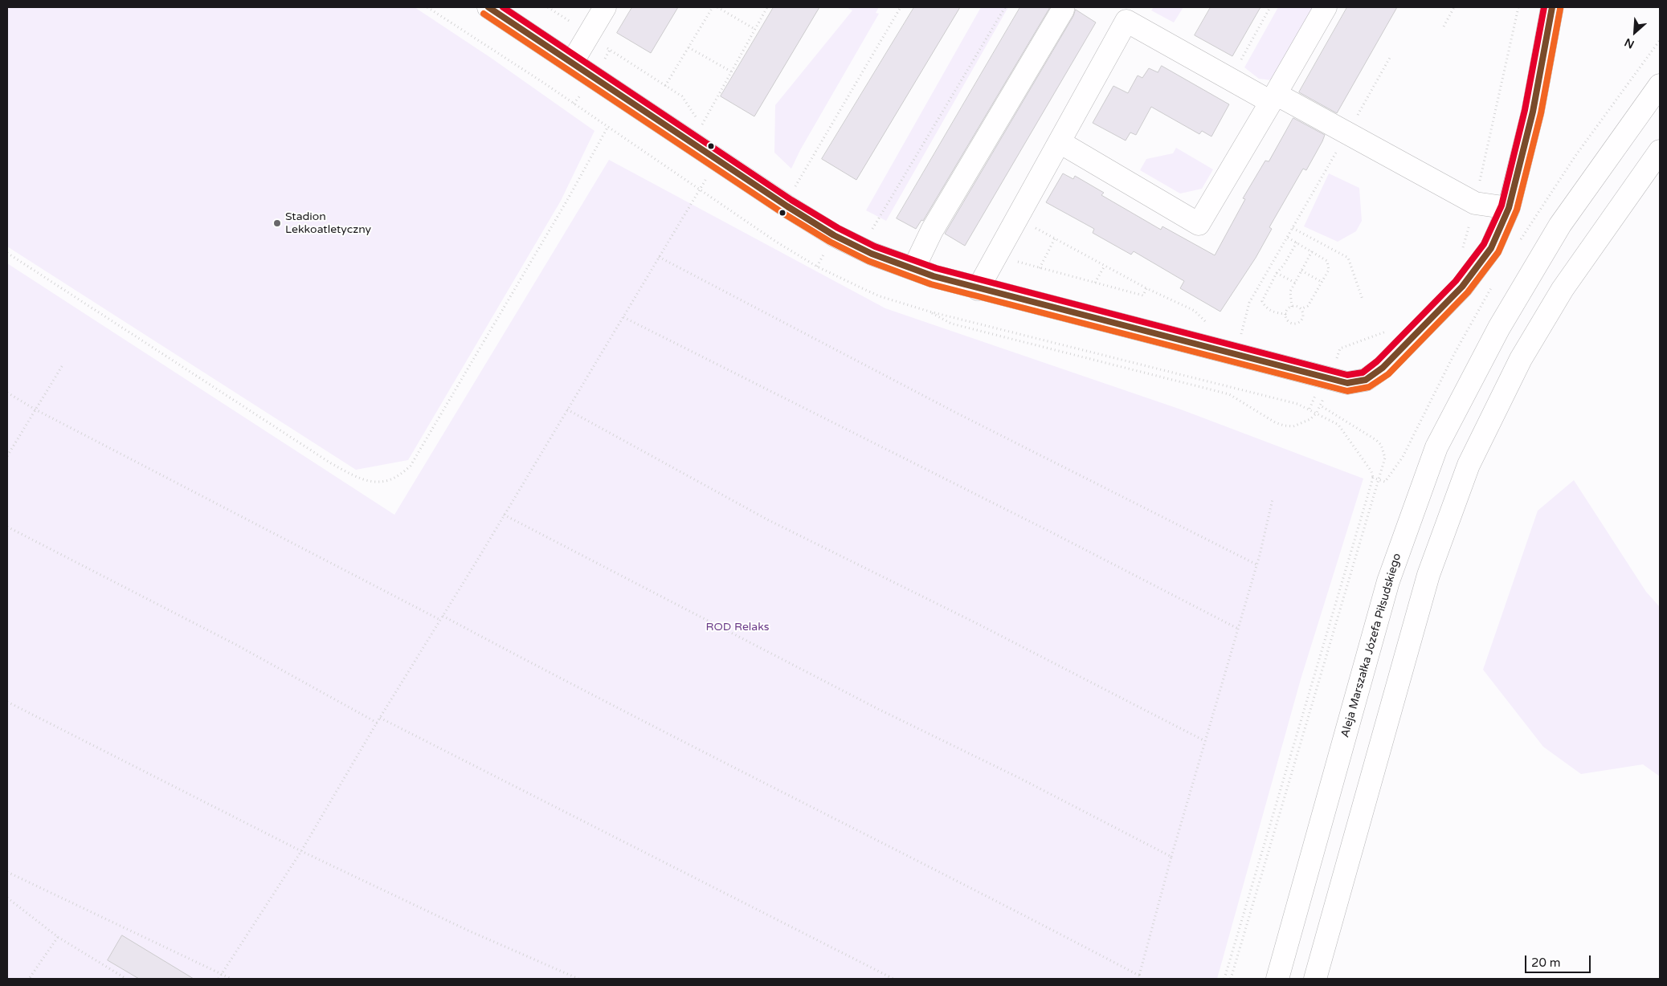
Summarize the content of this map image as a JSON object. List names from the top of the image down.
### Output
{
  "streets": {
    "main road": ["Aleja Marszałka Józefa Piłsudskiego"]
  },
  "parks": ["ROD Relaks"],
  "places": ["Stadion Lekkoatletyczny"],
  "scale_bar": "20 m",
  "north": "bottom left"
}
